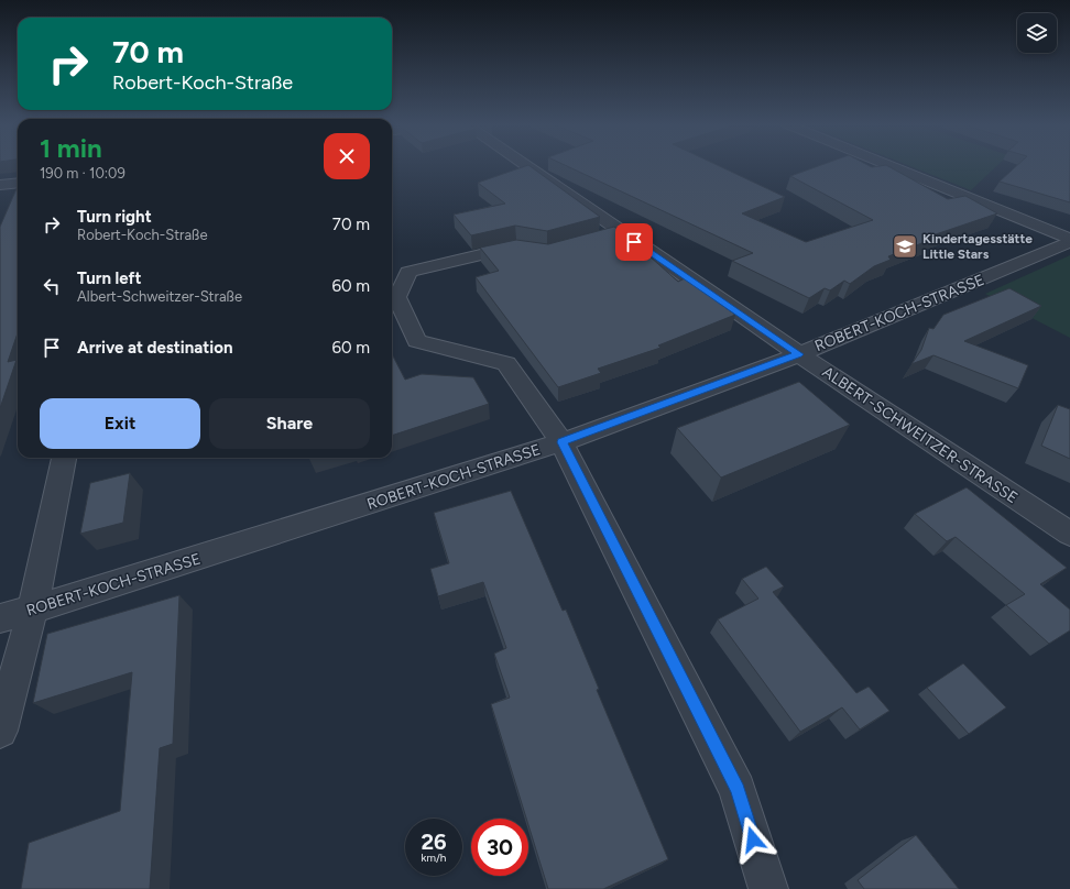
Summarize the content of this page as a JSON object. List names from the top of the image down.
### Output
{
  "streets": {
    "street": ["ROBERT-KOCH-STRASSE", "ALBERT-SCHWEITZER-STRASSE"]
  },
  "crossings": [
    ["ROBERT-KOCH-STRASSE", "ALBERT-SCHWEITZER-STRASSE"]
  ],
  "places": {
    "school or university": ["Kindertagesstätte Little Stars"]
  },
  "page": {
    "turn": ["70 m", "Robert-Koch-Straße"],
    "heading": ["1 min", "190 m · 10:09"],
    "list": [
      {
        "name": "Turn right",
        "note": "Robert-Koch-Straße",
        "value": "70 m"
      },
      {
        "name": "Turn left",
        "note": "Albert-Schweitzer-Straße",
        "value": "60 m"
      },
      {
        "name": "Arrive at destination",
        "value": "60 m"
      }
    ],
    "buttons": ["Exit", "Share"],
    "speed": "26 km/h",
    "limit": "30"
  }
}
